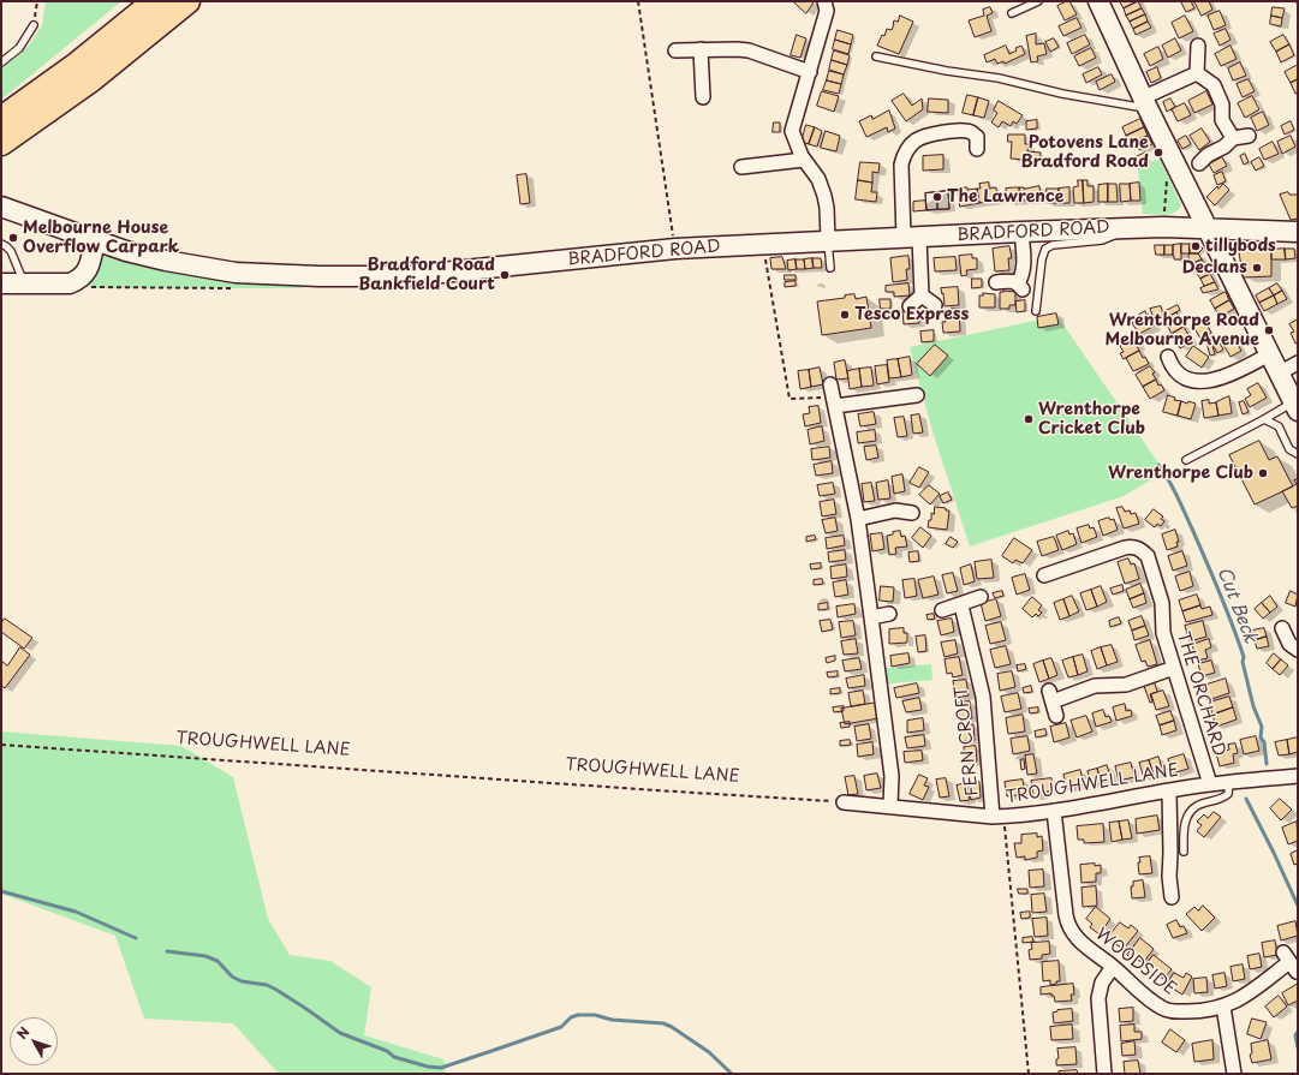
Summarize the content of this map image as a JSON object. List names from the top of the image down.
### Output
{
  "streets": {
    "street": [
      "BRADFORD ROAD",
      "THE ORCHARD",
      "FERN CROFT",
      "TROUGHWELL LANE",
      "WOODSIDE"
    ]
  },
  "crossings": [
    ["THE ORCHARD", "TROUGHWELL LANE"],
    ["FERN CROFT", "TROUGHWELL LANE"],
    ["TROUGHWELL LANE", "WOODSIDE"]
  ],
  "water": ["Cut Beck"],
  "places": [
    "Potovens Lane Bradford Road",
    "The Lawrence",
    "Melbourne House Overflow Carpark",
    "tillybods",
    "Declans",
    "Bradford Road Bankfield Court",
    "Tesco Express",
    "Wrenthorpe Road Melbourne Avenue",
    "Wrenthorpe Cricket Club",
    "Wrenthorpe Club"
  ],
  "north": "top left"
}
